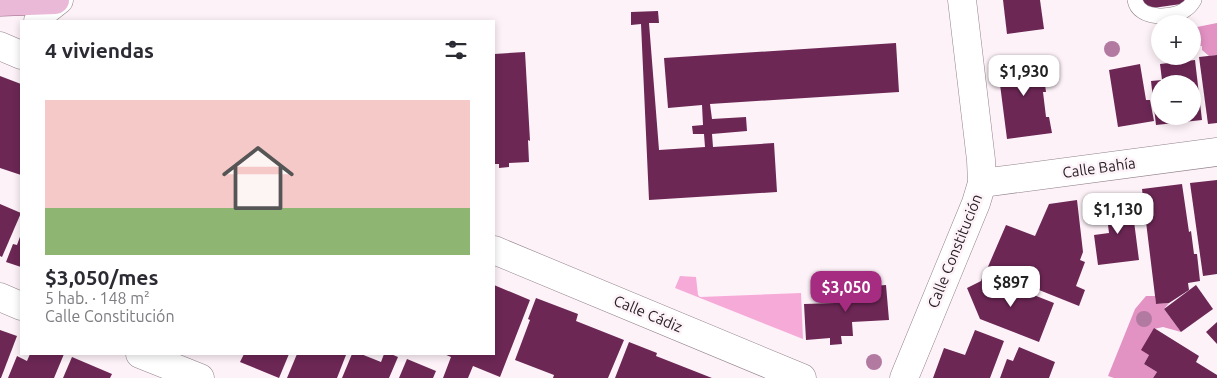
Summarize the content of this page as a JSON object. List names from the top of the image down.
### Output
{
  "streets": {
    "street": ["Calle Bahía", "Calle Constitución", "Calle Cádiz"]
  },
  "crossings": [
    ["Calle Bahía", "Calle Constitución"]
  ],
  "page": {
    "map_buttons": ["+", "−"],
    "heading": "4 viviendas",
    "price": [
      "$1,930",
      "$1,130",
      "$897",
      "$3,050"
    ],
    "list": [
      {
        "name": "$3,050/mes",
        "note": "5 hab. · 148 m² · Calle Constitución"
      }
    ]
  }
}
